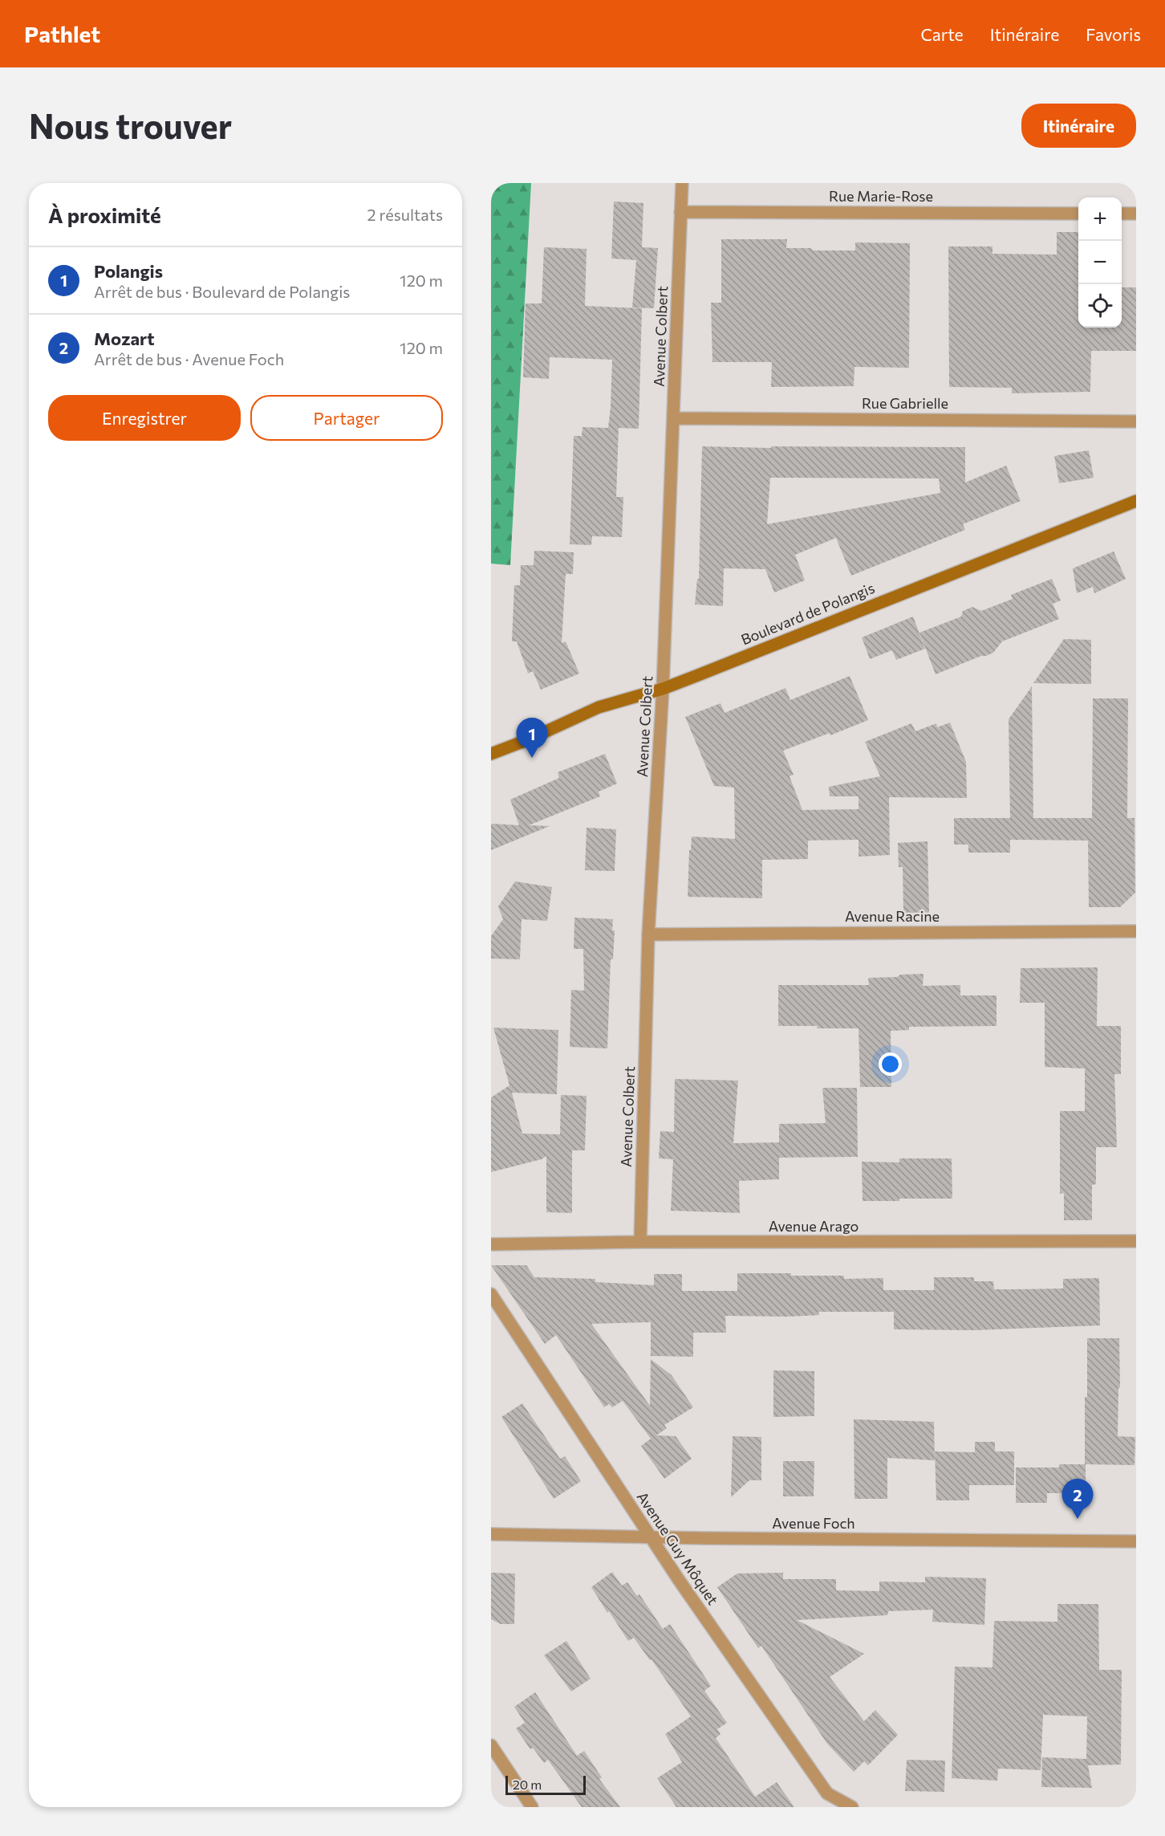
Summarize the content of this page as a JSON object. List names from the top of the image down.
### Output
{
  "streets": {
    "street": [
      "Rue Marie-Rose",
      "Avenue Colbert",
      "Rue Gabrielle",
      "Boulevard de Polangis",
      "Avenue Racine",
      "Avenue Arago",
      "Avenue Foch",
      "Avenue Guy Môquet"
    ]
  },
  "crossings": [
    ["Rue Marie-Rose", "Avenue Colbert"],
    ["Avenue Colbert", "Rue Gabrielle"],
    ["Avenue Colbert", "Boulevard de Polangis"],
    ["Avenue Colbert", "Avenue Racine"],
    ["Avenue Colbert", "Avenue Arago"],
    ["Avenue Foch", "Avenue Guy Môquet"]
  ],
  "scale_bar": "20 m",
  "page": {
    "header": "Pathlet",
    "nav": ["Carte", "Itinéraire", "Favoris"],
    "buttons": [
      "Itinéraire",
      ["Enregistrer", "Partager"]
    ],
    "title": "Nous trouver",
    "heading": ["À proximité", "2 résultats"],
    "map_buttons": ["+", "−"],
    "list": [
      {
        "mark": "1",
        "name": "Polangis",
        "note": "Arrêt de bus · Boulevard de Polangis",
        "value": "120 m"
      },
      {
        "mark": "2",
        "name": "Mozart",
        "note": "Arrêt de bus · Avenue Foch",
        "value": "120 m"
      }
    ],
    "pins": ["1", "2"],
    "scale": "20 m"
  }
}
